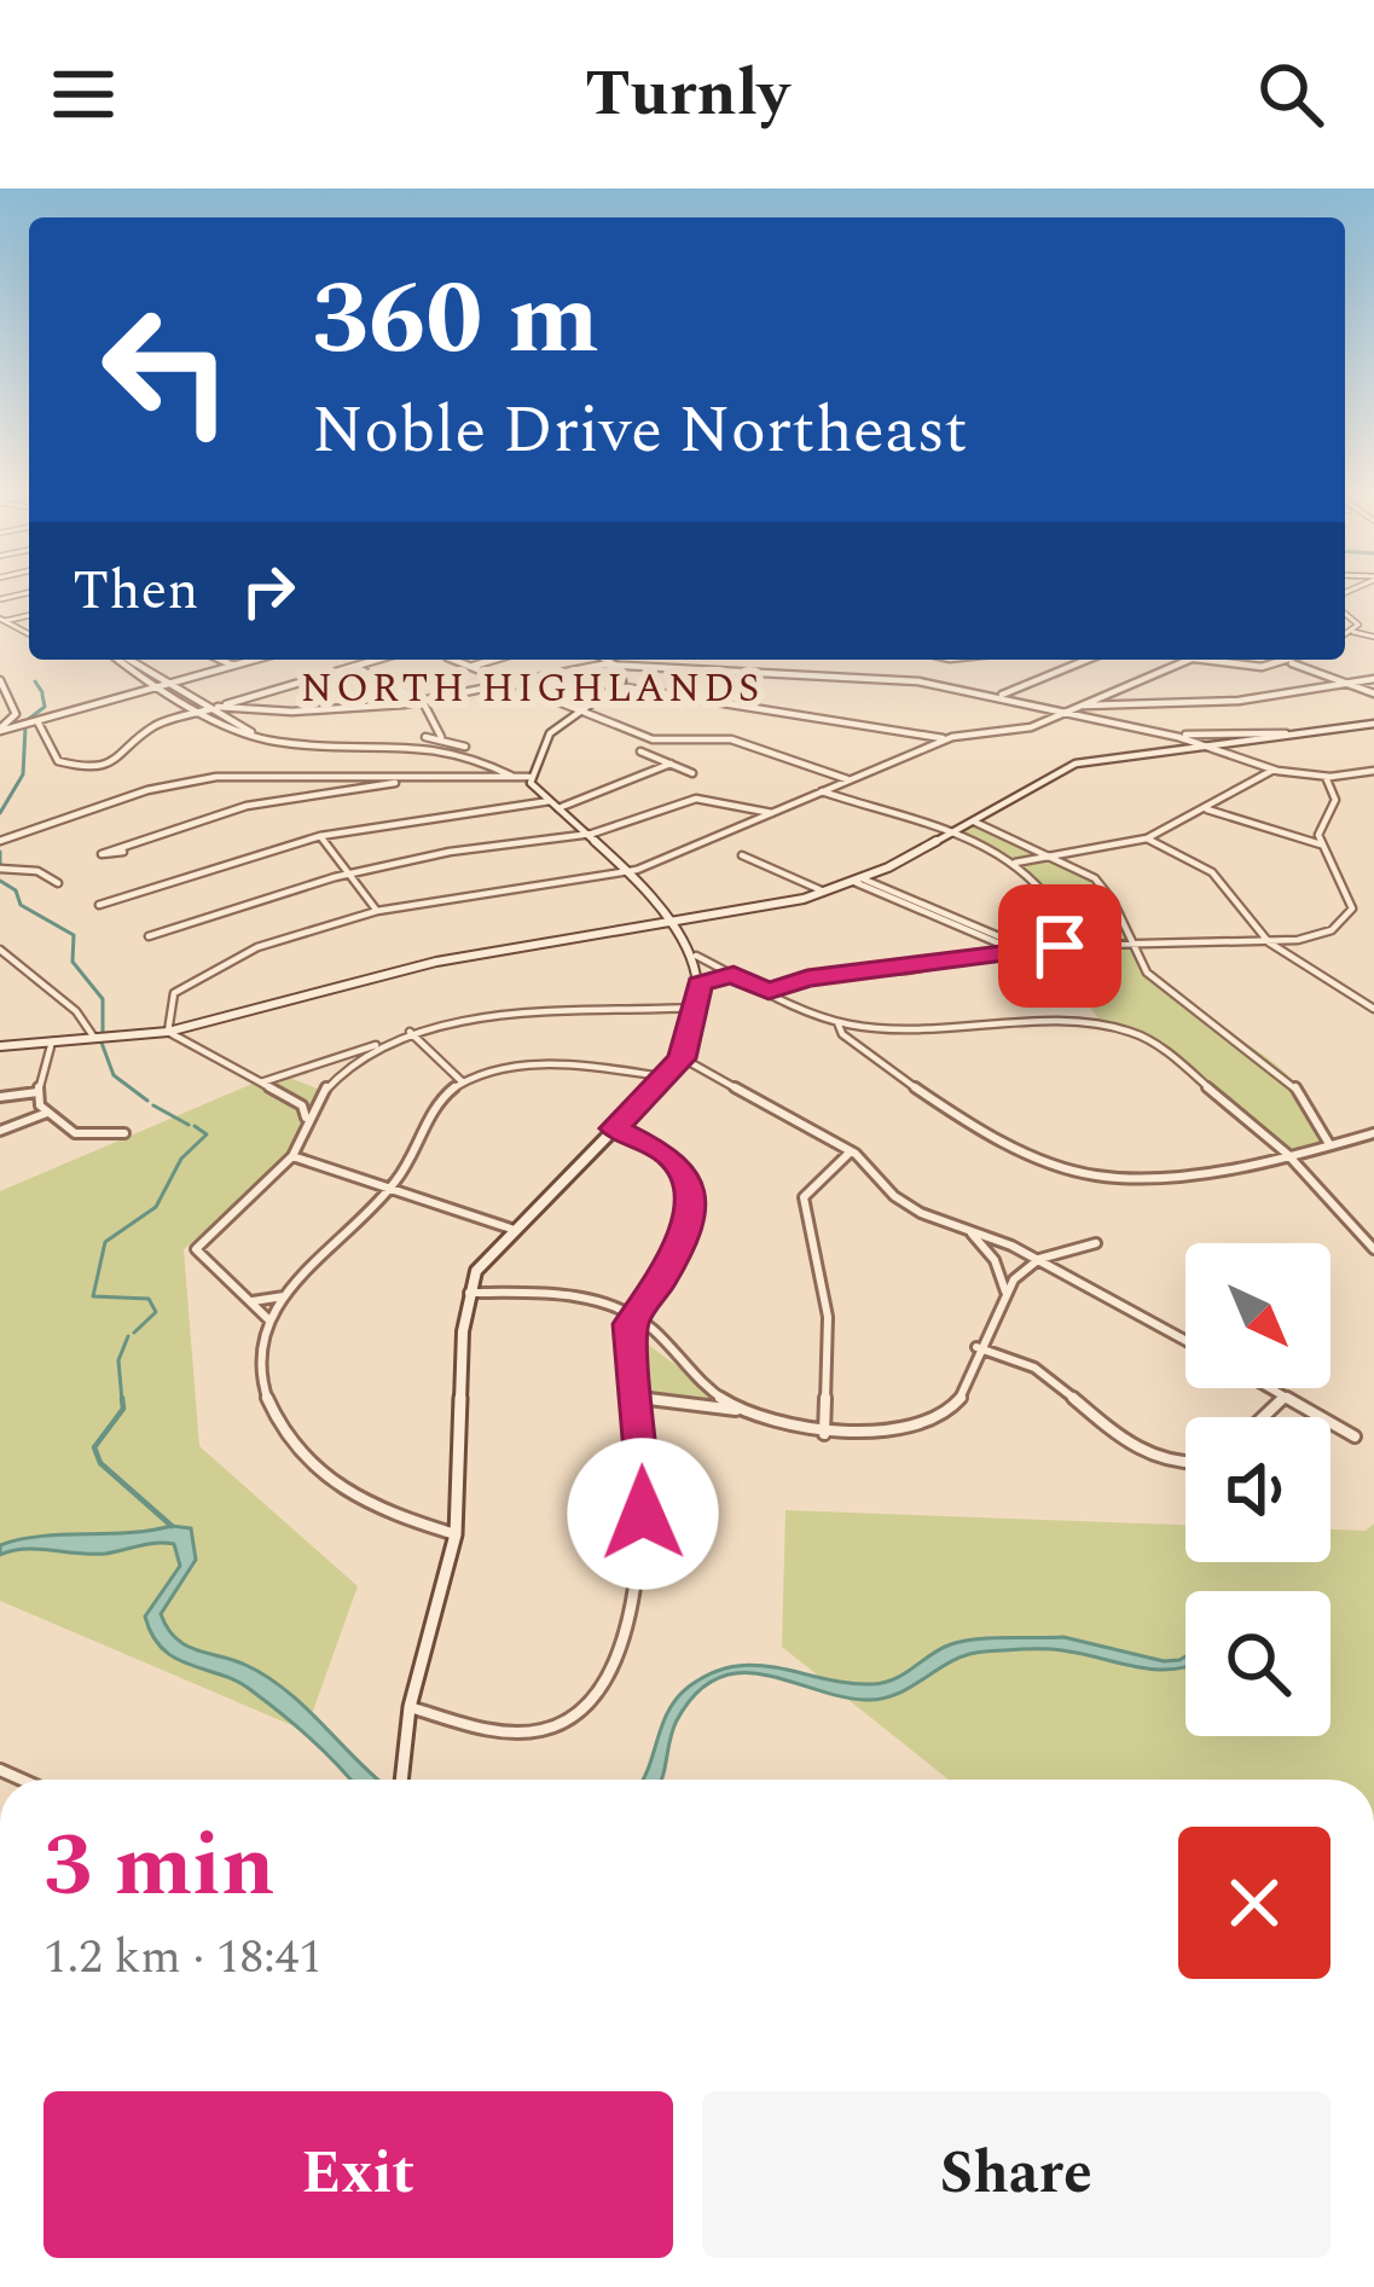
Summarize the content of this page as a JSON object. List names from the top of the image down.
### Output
{
  "districts": ["NORTH HIGHLANDS"],
  "north": "bottom right",
  "page": {
    "header": "Turnly",
    "turn": ["360 m", "Noble Drive Northeast"],
    "then": "Then",
    "heading": ["3 min", "1.2 km · 18:41"],
    "buttons": ["Exit", "Share"]
  }
}
